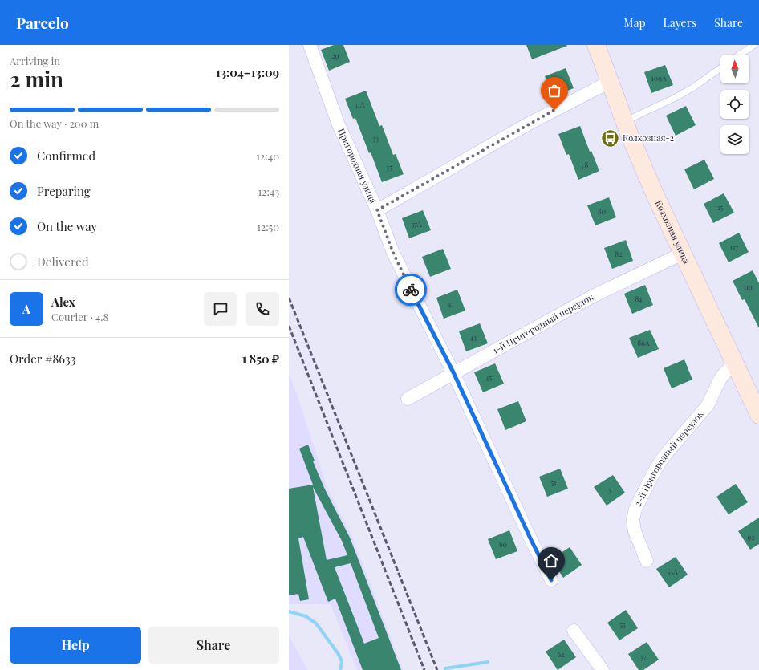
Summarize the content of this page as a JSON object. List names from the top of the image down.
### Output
{
  "streets": {
    "main road": ["Колхозная улица"],
    "street": ["Пригородная улица", "1-й Пригородный переулок", "2-й Пригородный переулок"]
  },
  "crossings": [
    ["Пригородная улица", "1-й Пригородный переулок"],
    ["Колхозная улица", "1-й Пригородный переулок"],
    ["Колхозная улица", "2-й Пригородный переулок"]
  ],
  "places": {
    "bus stop": ["Колхозная-2"]
  },
  "house_numbers": [
    "29",
    "109А",
    "31А",
    "33",
    "78",
    "35",
    "115",
    "80",
    "37А",
    "117",
    "82",
    "119",
    "84",
    "41",
    "43",
    "86А",
    "45",
    "51",
    "5",
    "92",
    "60",
    "55А",
    "55",
    "62",
    "57"
  ],
  "north": "top",
  "page": {
    "header": "Parcelo",
    "nav": ["Map", "Layers", "Share"],
    "heading": ["2 min", "Arriving in", "13:04–13:09"],
    "panel": [
      "Alex",
      "Courier · 4.8",
      "Order #8633",
      "1 850 ₽"
    ],
    "bar": "On the way · 200 m",
    "list": [
      ["Confirmed", "12:40"],
      ["Preparing", "12:43"],
      ["On the way", "12:50"],
      "Delivered"
    ],
    "round": "A",
    "buttons": ["Help", "Share"]
  }
}
